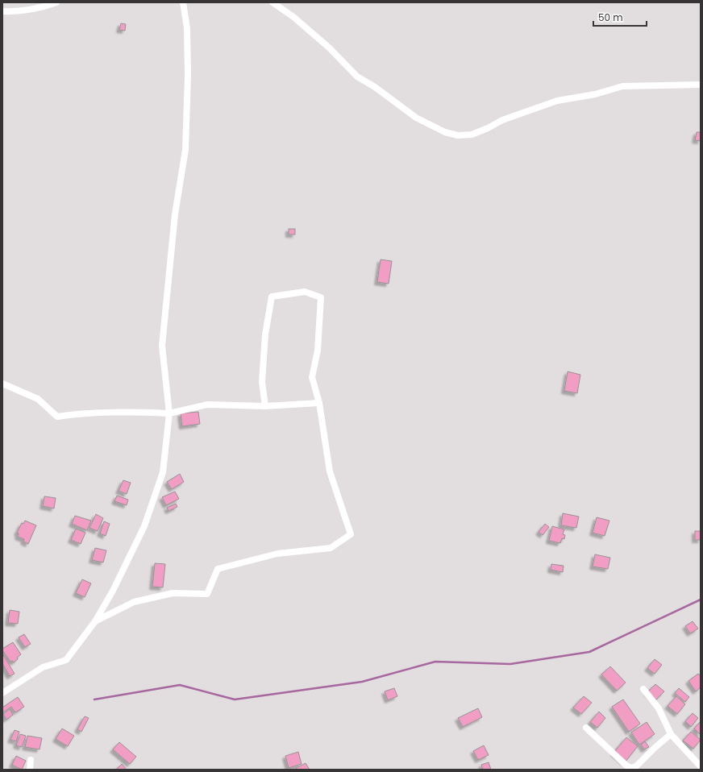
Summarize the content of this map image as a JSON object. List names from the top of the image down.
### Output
{
  "scale_bar": "50 m"
}
